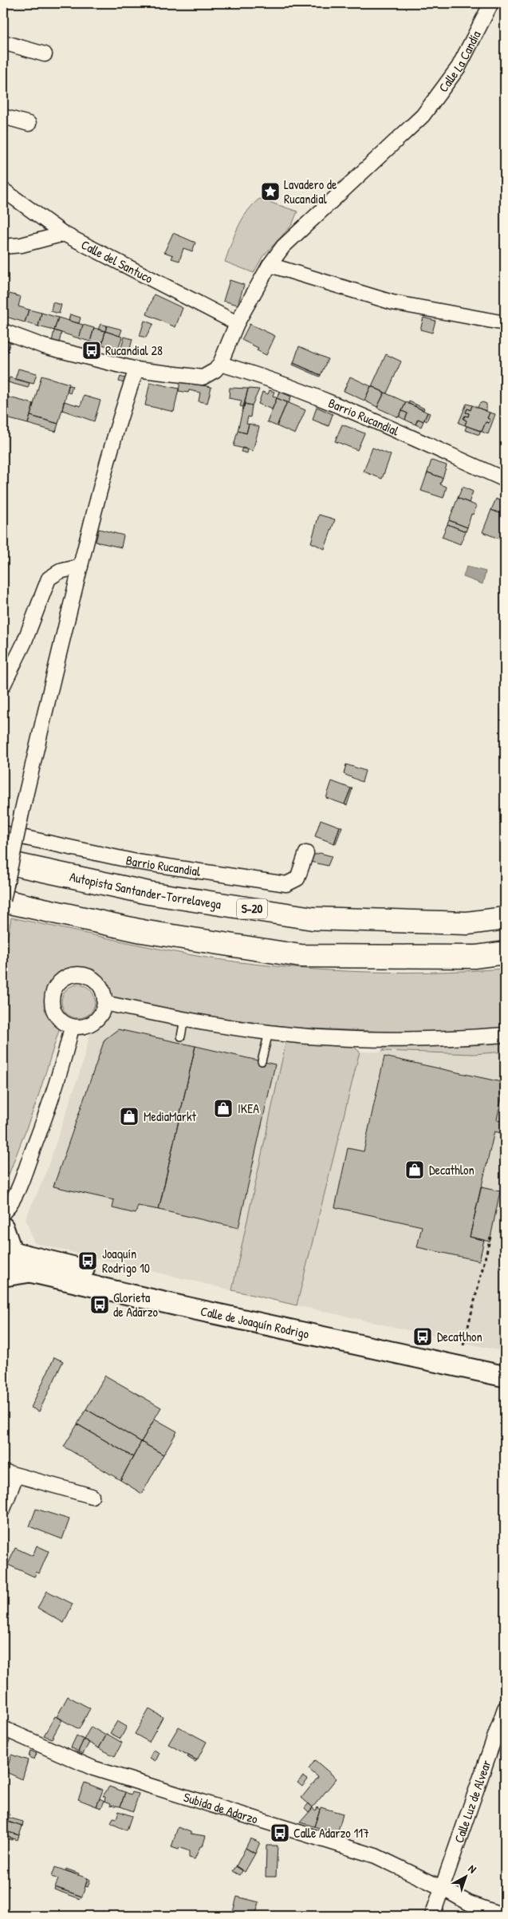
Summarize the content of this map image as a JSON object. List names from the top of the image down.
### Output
{
  "streets": {
    "highway": ["Autopista Santander-Torrelavega", "S-20"],
    "main road": ["Calle de Joaquín Rodrigo"],
    "street": [
      "Calle La Candía",
      "Calle del Santuco",
      "Barrio Rucandial",
      "Calle Luz de Alvear",
      "Subida de Adarzo"
    ]
  },
  "crossings": [
    ["Calle Luz de Alvear", "Subida de Adarzo"]
  ],
  "places": {
    "place": ["Lavadero de Rucandial"],
    "bus stop": [
      "Rucandial 28",
      "Joaquín Rodrigo 10",
      "Glorieta de Adarzo",
      "Decatlhon",
      "Calle Adarzo 117"
    ],
    "shop": ["IKEA", "MediaMarkt", "Decathlon"]
  },
  "north": "top right"
}
